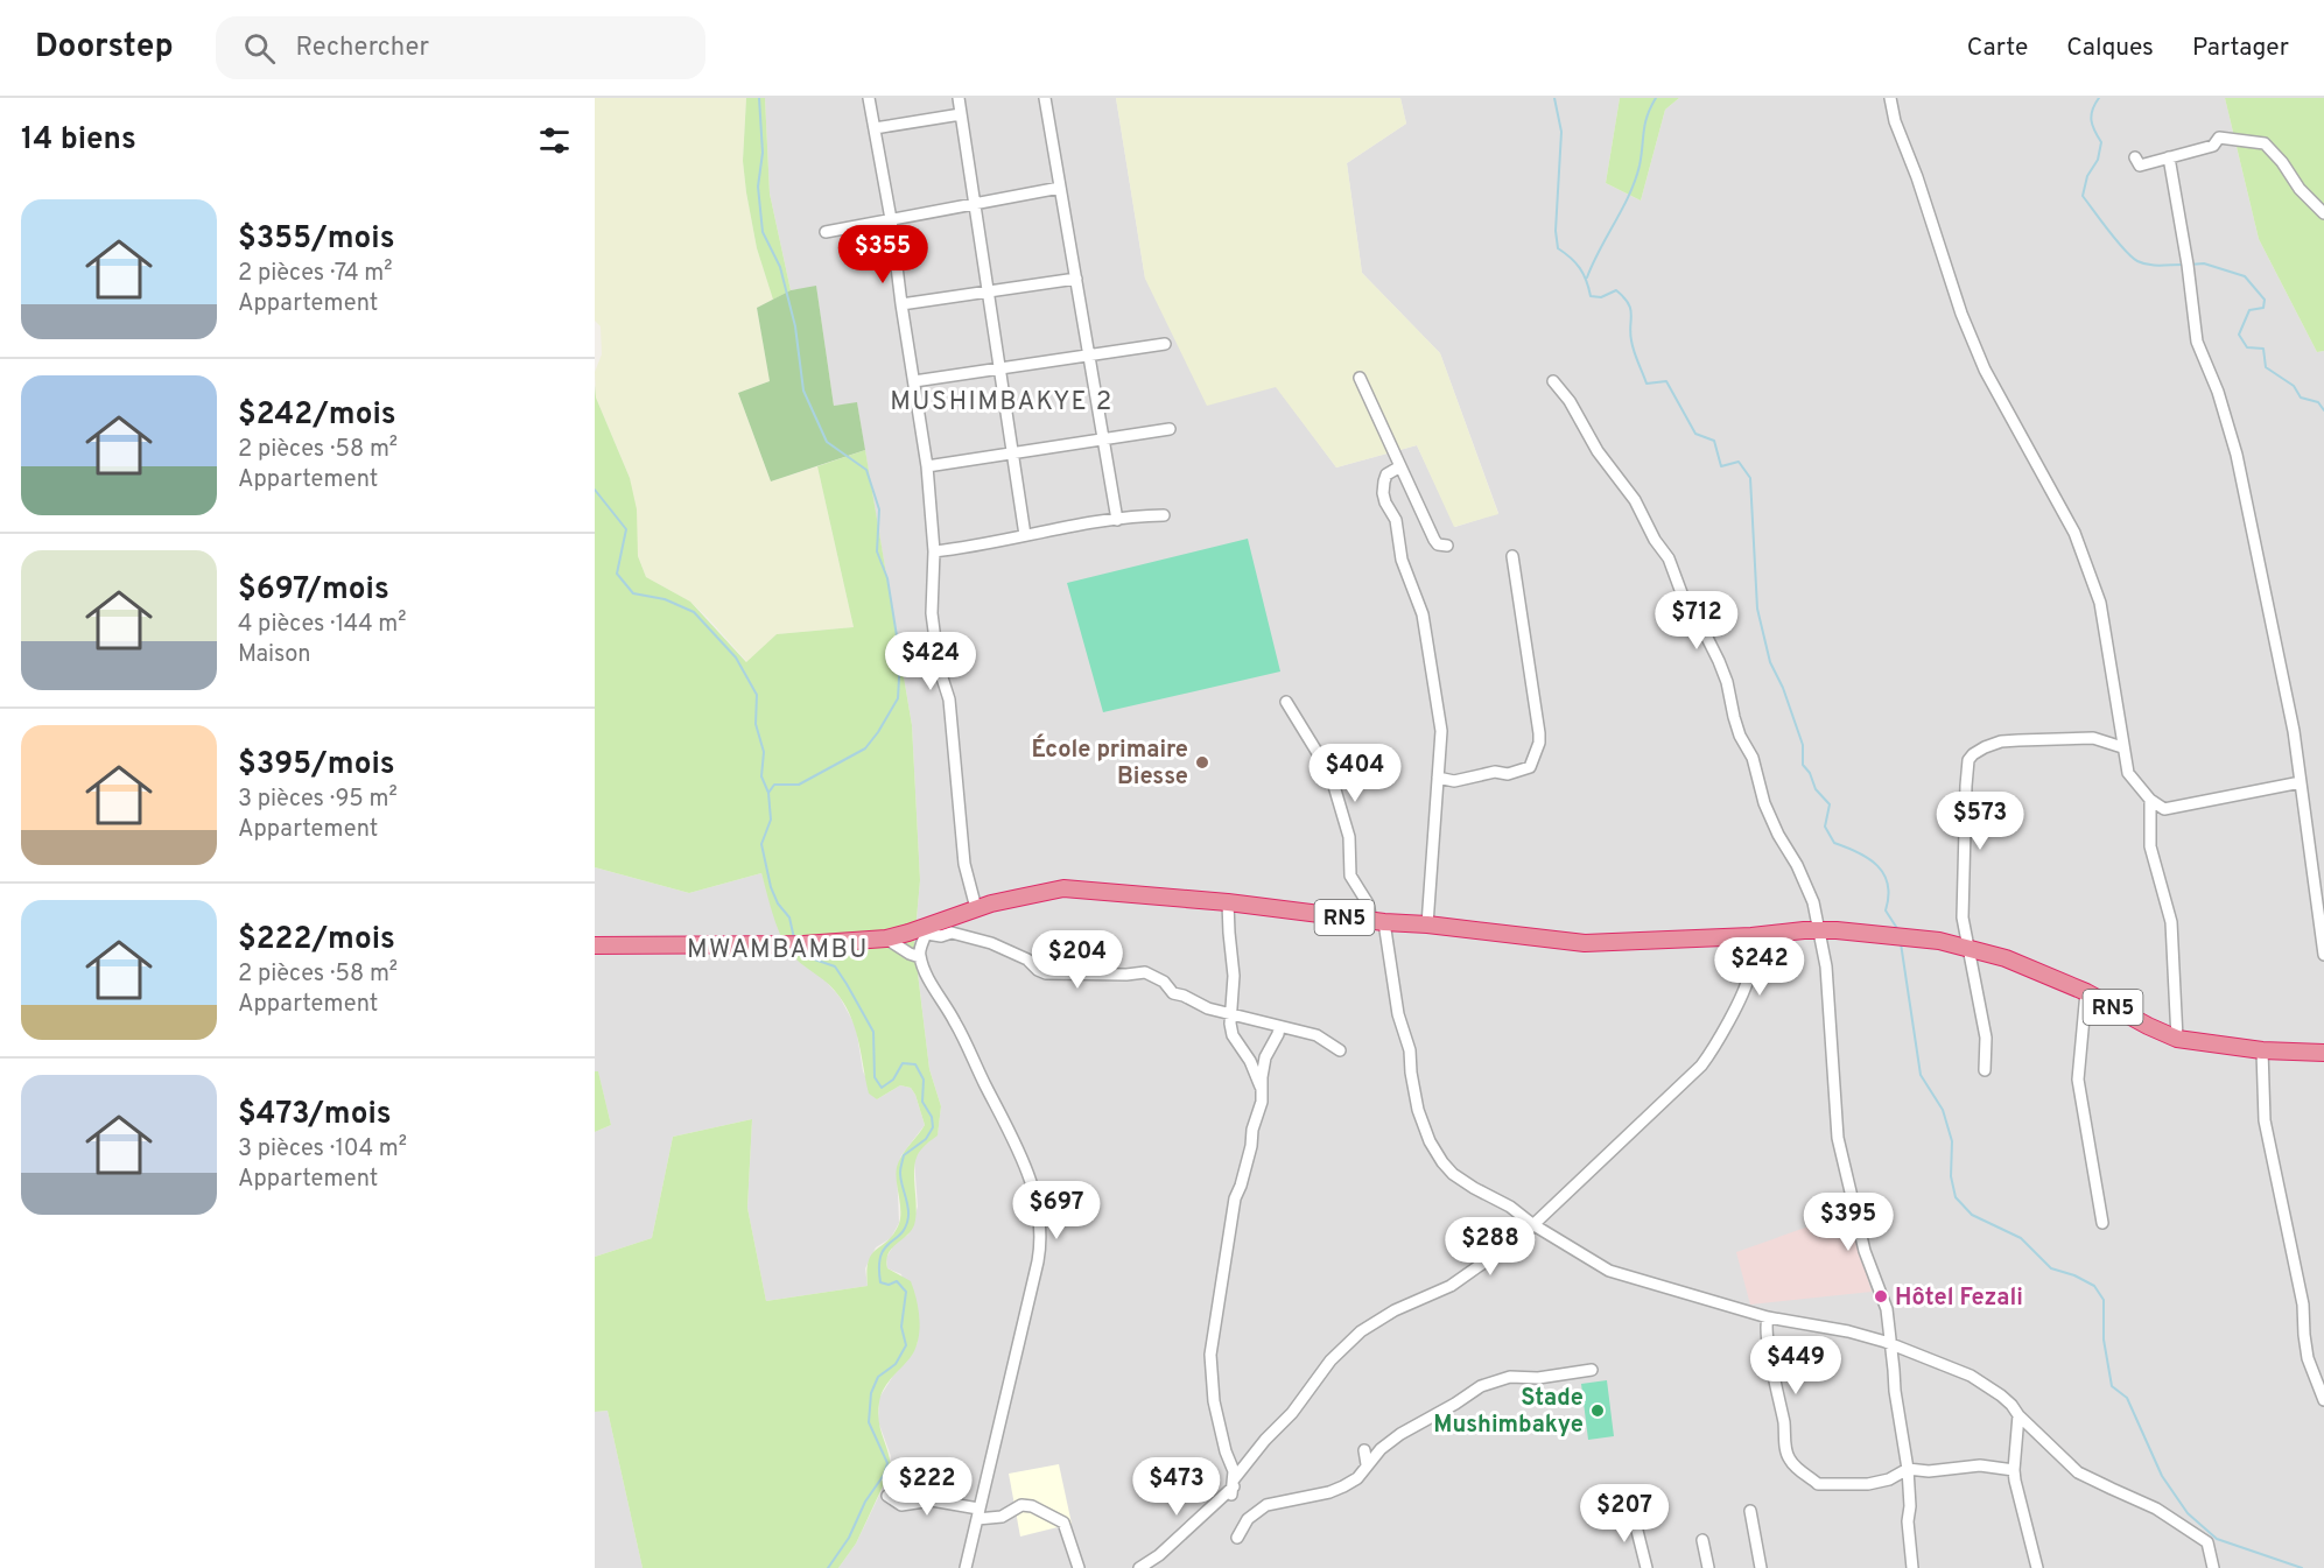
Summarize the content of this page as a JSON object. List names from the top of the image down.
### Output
{
  "streets": {
    "highway": ["RN5"]
  },
  "districts": ["MUSHIMBAKYE 2", "MWAMBAMBU"],
  "places": ["École primaire Biesse", "Hôtel Fezali", "Stade Mushimbakye"],
  "page": {
    "header": "Doorstep",
    "search": "Rechercher",
    "nav": ["Carte", "Calques", "Partager"],
    "heading": "14 biens",
    "list": [
      {
        "name": "$355/mois",
        "note": "2 pièces · 74 m² · Appartement"
      },
      {
        "name": "$242/mois",
        "note": "2 pièces · 58 m² · Appartement"
      },
      {
        "name": "$697/mois",
        "note": "4 pièces · 144 m² · Maison"
      },
      {
        "name": "$395/mois",
        "note": "3 pièces · 95 m² · Appartement"
      },
      {
        "name": "$222/mois",
        "note": "2 pièces · 58 m² · Appartement"
      },
      {
        "name": "$473/mois",
        "note": "3 pièces · 104 m² · Appartement"
      }
    ],
    "price": [
      "$355",
      "$712",
      "$424",
      "$404",
      "$573",
      "$204",
      "$242",
      "$697",
      "$395",
      "$288",
      "$449",
      "$222",
      "$473",
      "$207"
    ]
  }
}
